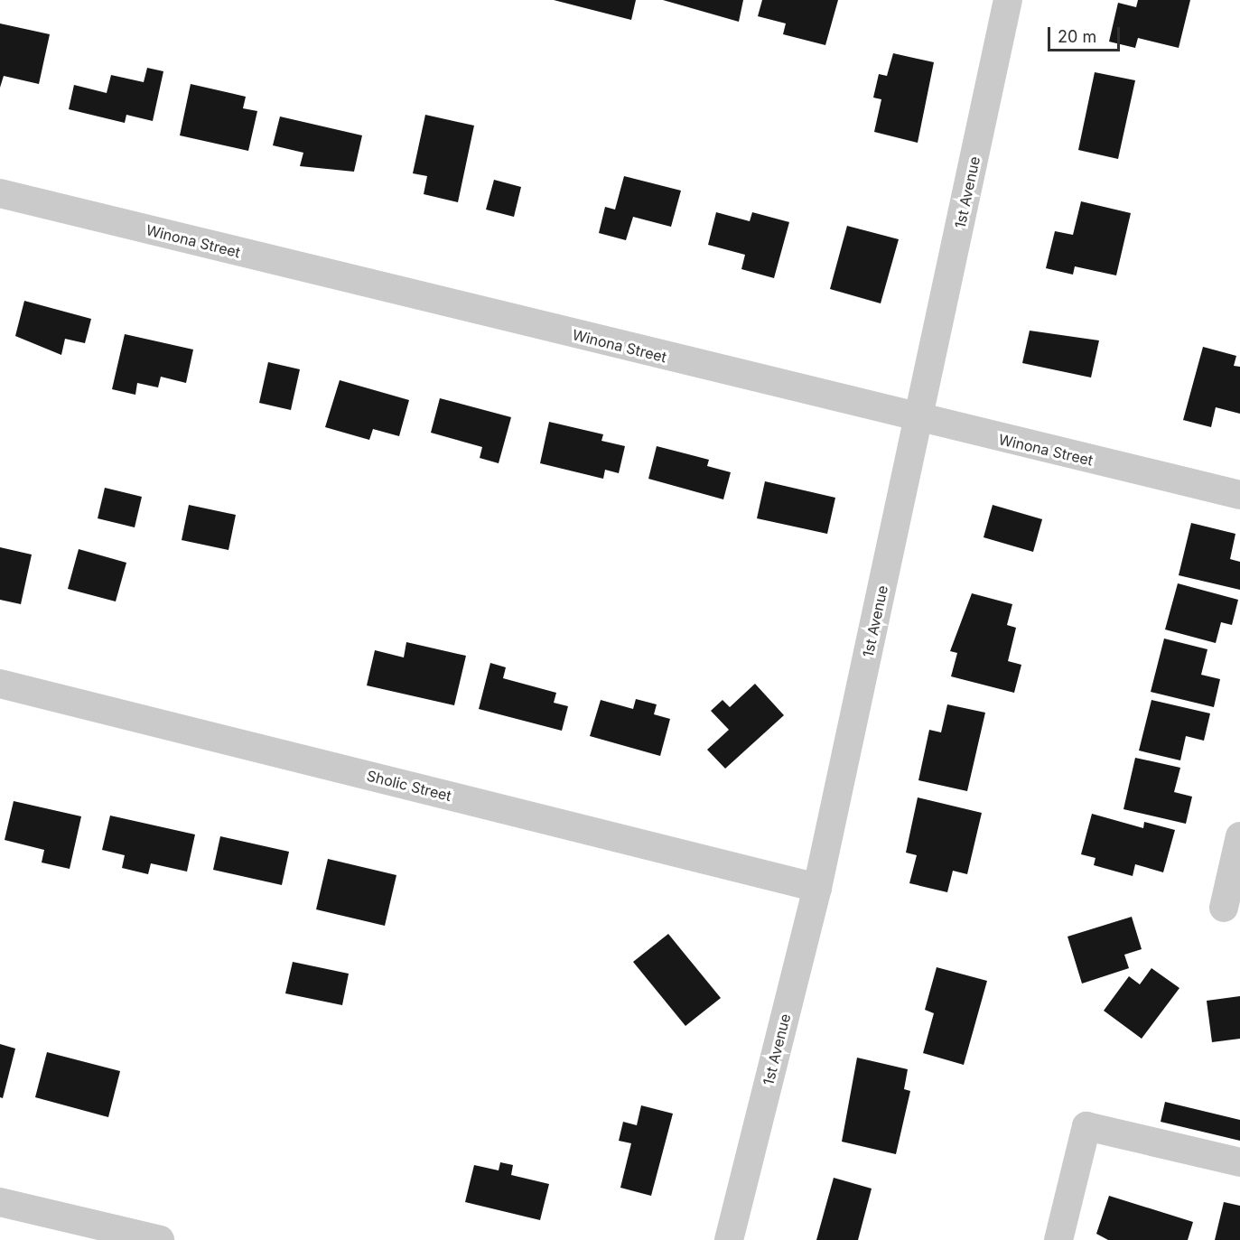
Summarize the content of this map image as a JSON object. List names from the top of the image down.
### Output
{
  "streets": {
    "street": ["1st Avenue", "Winona Street", "Sholic Street"]
  },
  "crossings": [
    ["1st Avenue", "Winona Street"],
    ["1st Avenue", "Sholic Street"]
  ],
  "scale_bar": "20 m"
}
